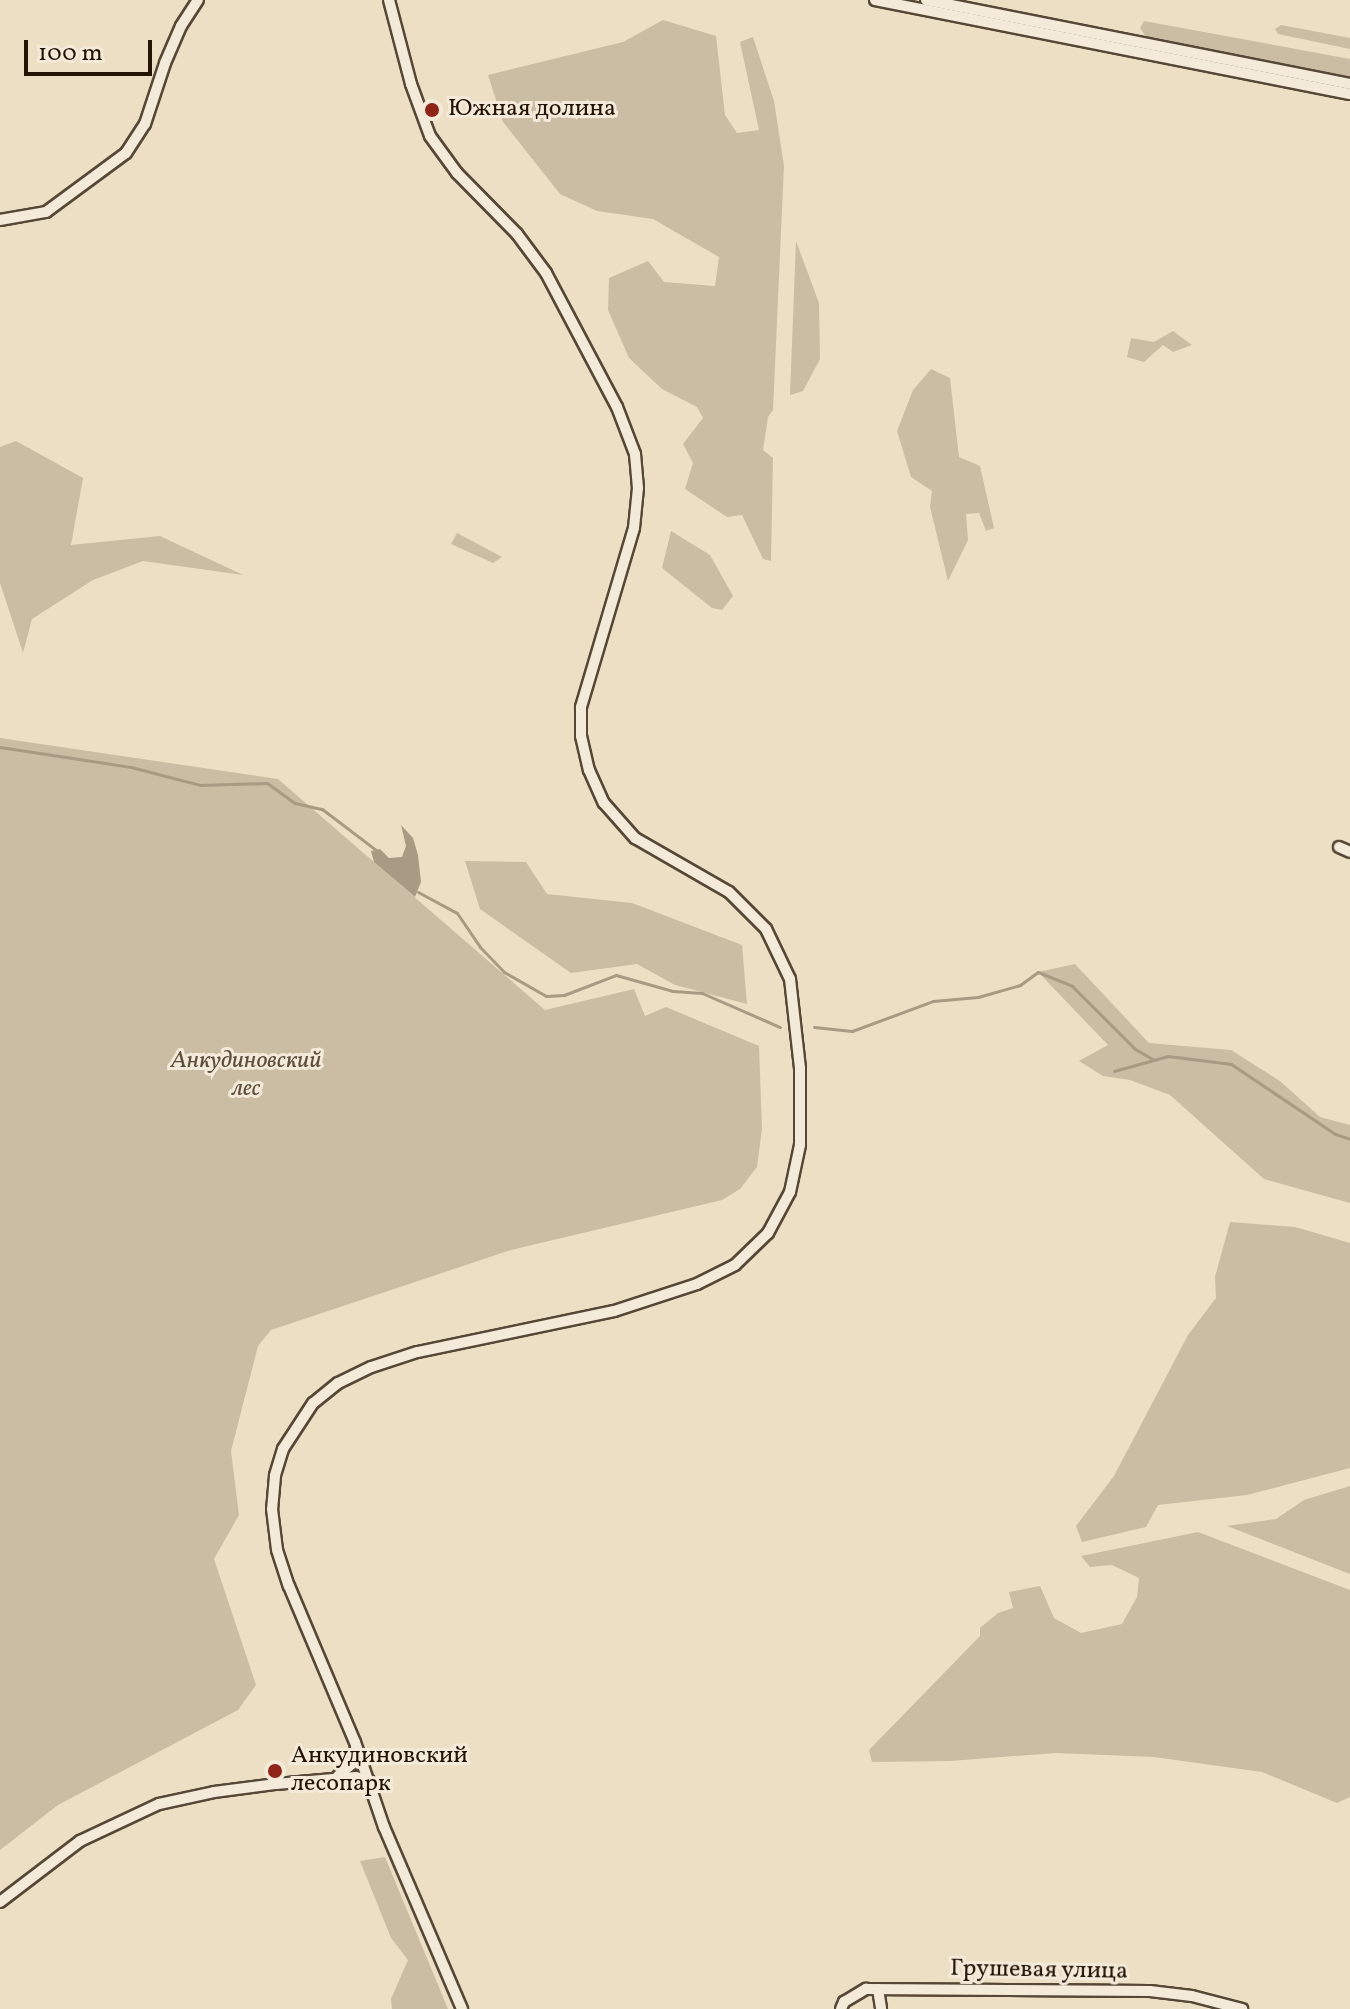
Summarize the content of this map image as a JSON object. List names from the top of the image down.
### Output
{
  "streets": {
    "street": ["Грушевая улица"]
  },
  "parks": ["Анкудиновский лес"],
  "places": ["Южная долина", "Анкудиновский лесопарк"],
  "scale_bar": "100 m"
}
